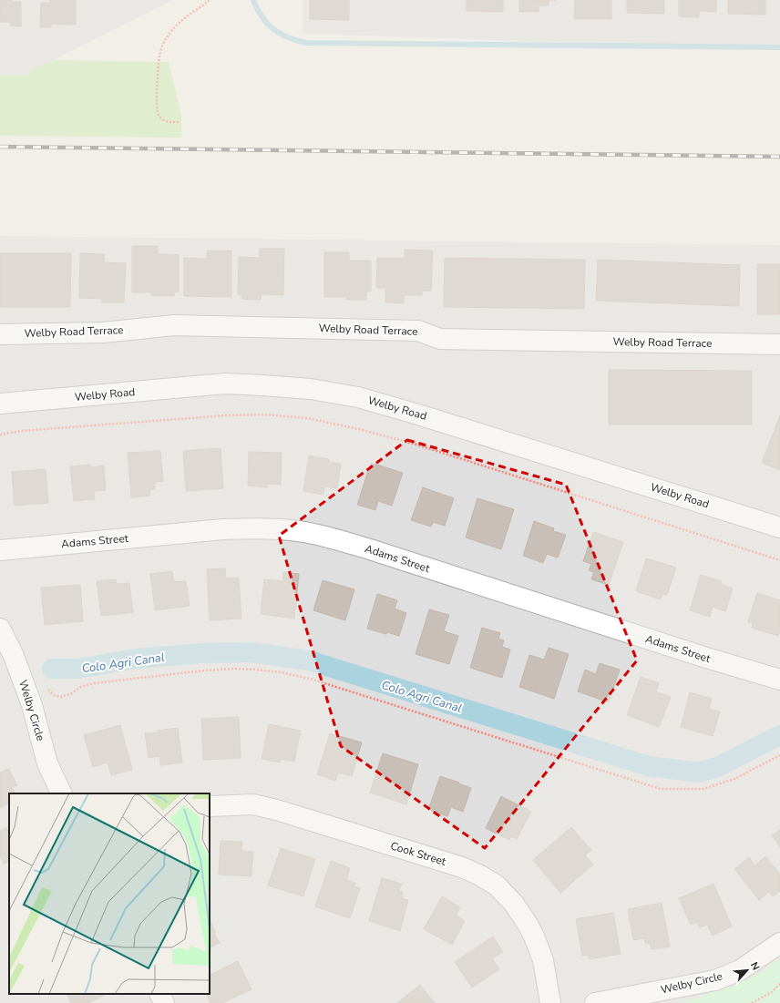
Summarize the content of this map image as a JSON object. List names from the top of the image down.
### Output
{
  "streets": {
    "street": [
      "Welby Road Terrace",
      "Welby Road",
      "Adams Street",
      "Welby Circle",
      "Cook Street"
    ]
  },
  "water": ["Colo Agri Canal"],
  "north": "top right"
}
